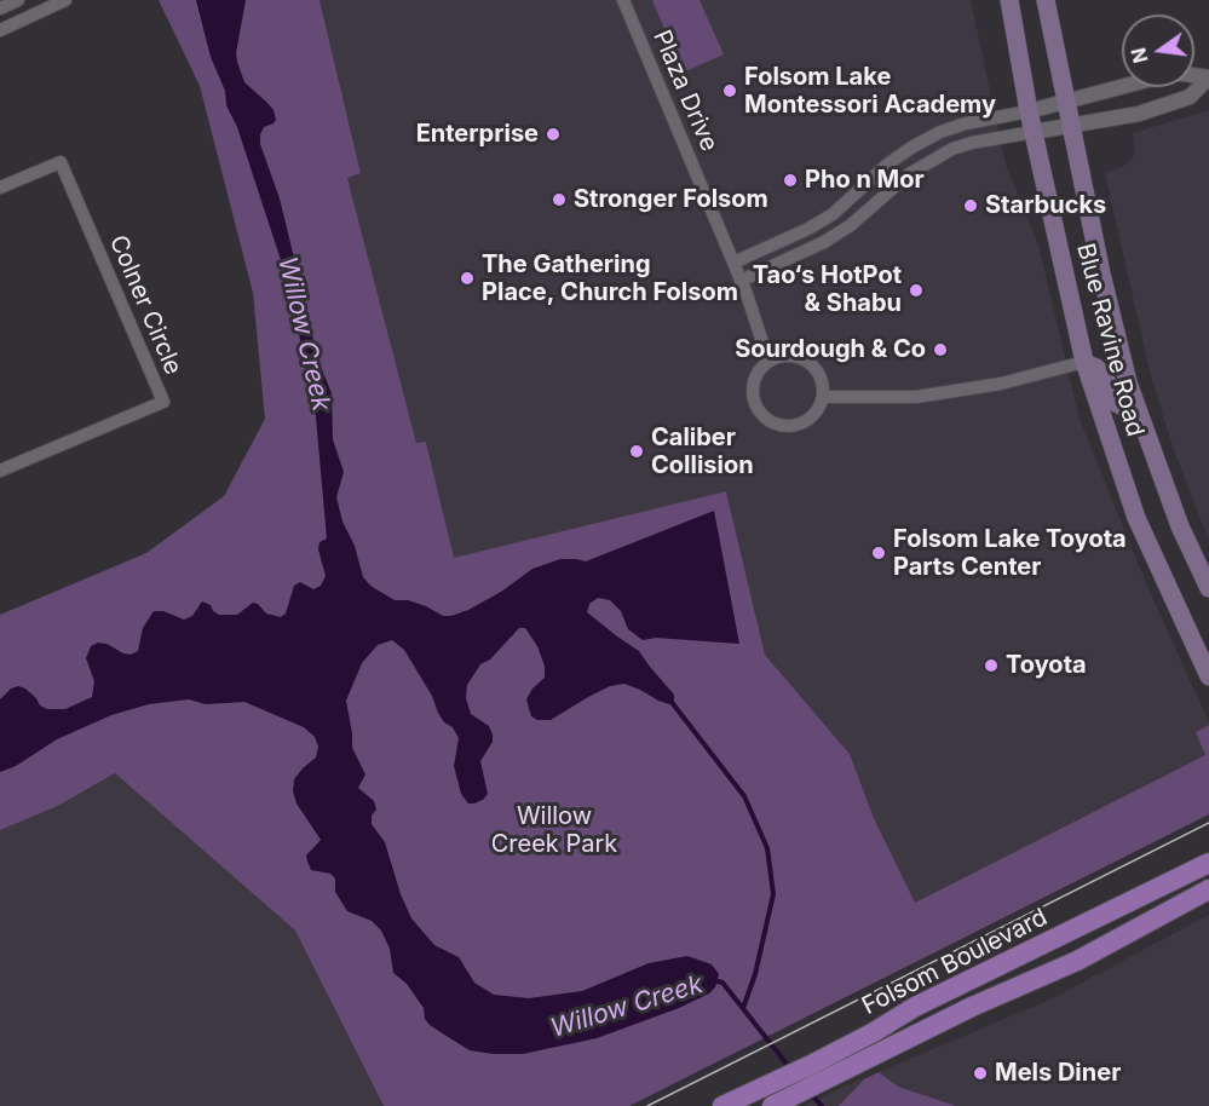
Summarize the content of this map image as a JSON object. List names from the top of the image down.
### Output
{
  "streets": {
    "main road": ["Blue Ravine Road", "Folsom Boulevard"],
    "street": ["Plaza Drive", "Colner Circle"]
  },
  "water": ["Willow Creek"],
  "parks": ["Willow Creek Park"],
  "places": [
    "Folsom Lake Montessori Academy",
    "Enterprise",
    "Pho n Mor",
    "Stronger Folsom",
    "Starbucks",
    "The Gathering Place, Church Folsom",
    "Tao‘s HotPot & Shabu",
    "Sourdough & Co",
    "Caliber Collision",
    "Folsom Lake Toyota Parts Center",
    "Toyota",
    "Mels Diner"
  ],
  "north": "left"
}
